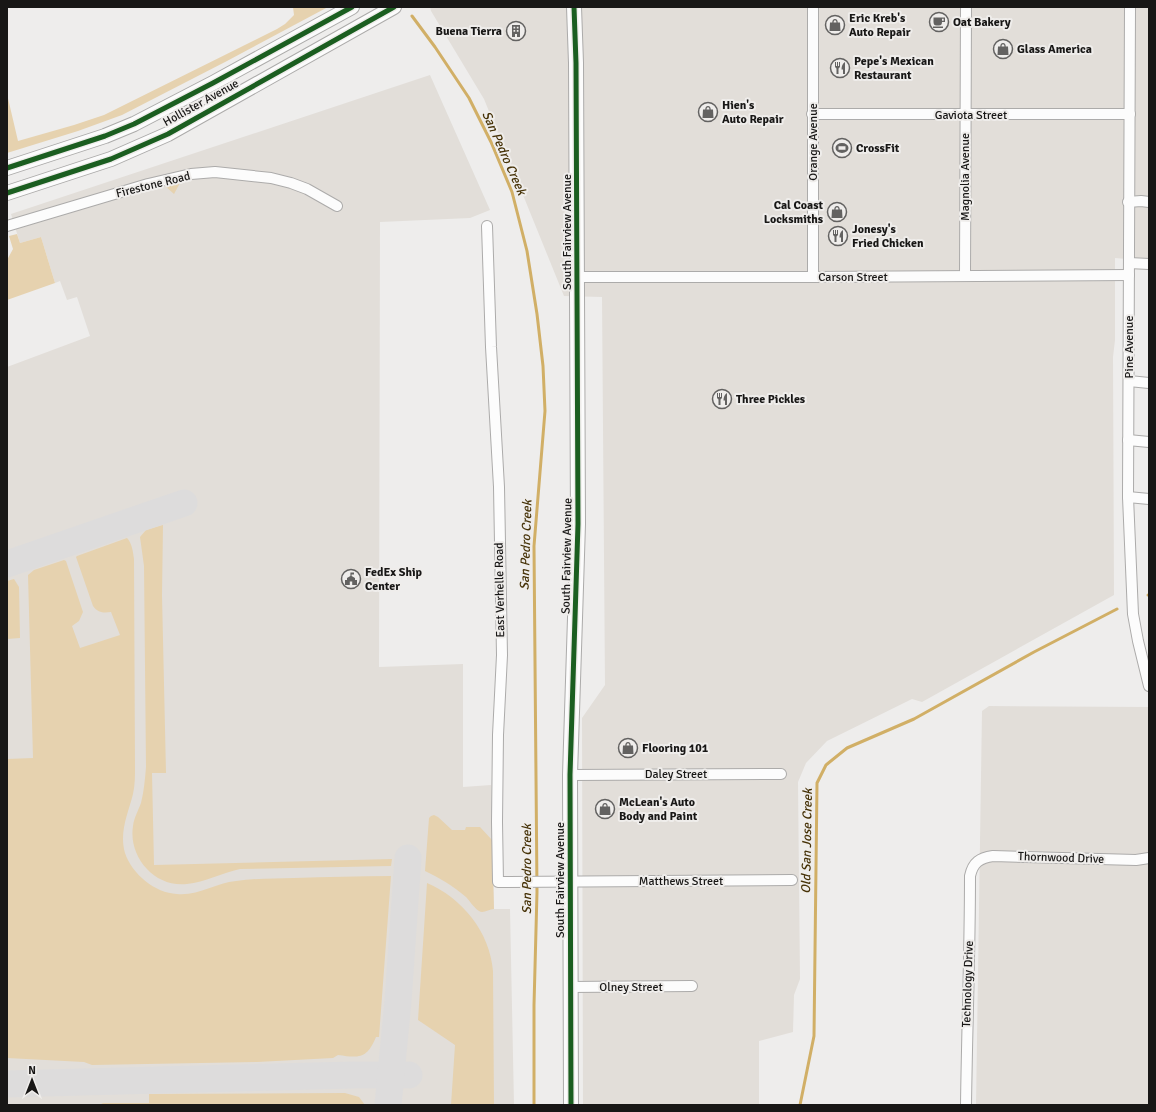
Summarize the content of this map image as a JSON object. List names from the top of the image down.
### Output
{
  "streets": {
    "street": [
      "Hollister Avenue",
      "Gaviota Street",
      "Orange Avenue",
      "Magnolia Avenue",
      "Firestone Road",
      "South Fairview Avenue",
      "Carson Street",
      "Pine Avenue",
      "East Verhelle Road",
      "Daley Street",
      "Thornwood Drive",
      "Matthews Street",
      "Technology Drive",
      "Olney Street"
    ]
  },
  "crossings": [
    ["Gaviota Street", "Orange Avenue"],
    ["Gaviota Street", "Magnolia Avenue"],
    ["Gaviota Street", "Pine Avenue"],
    ["Orange Avenue", "Carson Street"],
    ["Magnolia Avenue", "Carson Street"],
    ["South Fairview Avenue", "Carson Street"],
    ["South Fairview Avenue", "East Verhelle Road"],
    ["South Fairview Avenue", "Daley Street"],
    ["South Fairview Avenue", "Matthews Street"],
    ["South Fairview Avenue", "Olney Street"],
    ["Carson Street", "Pine Avenue"],
    ["East Verhelle Road", "Matthews Street"],
    ["Thornwood Drive", "Technology Drive"]
  ],
  "water": ["San Pedro Creek", "Old San Jose Creek"],
  "places": {
    "cafe": ["Oat Bakery"],
    "shop": [
      "Eric Kreb's Auto Repair",
      "Glass America",
      "Hien's Auto Repair",
      "Cal Coast Locksmiths",
      "Flooring 101",
      "McLean's Auto Body and Paint"
    ],
    "building": ["Buena Tierra"],
    "restaurant": ["Pepe's Mexican Restaurant", "Jonesy's Fried Chicken", "Three Pickles"],
    "sports": ["CrossFit"],
    "public building": ["FedEx Ship Center"]
  },
  "north": "top"
}
